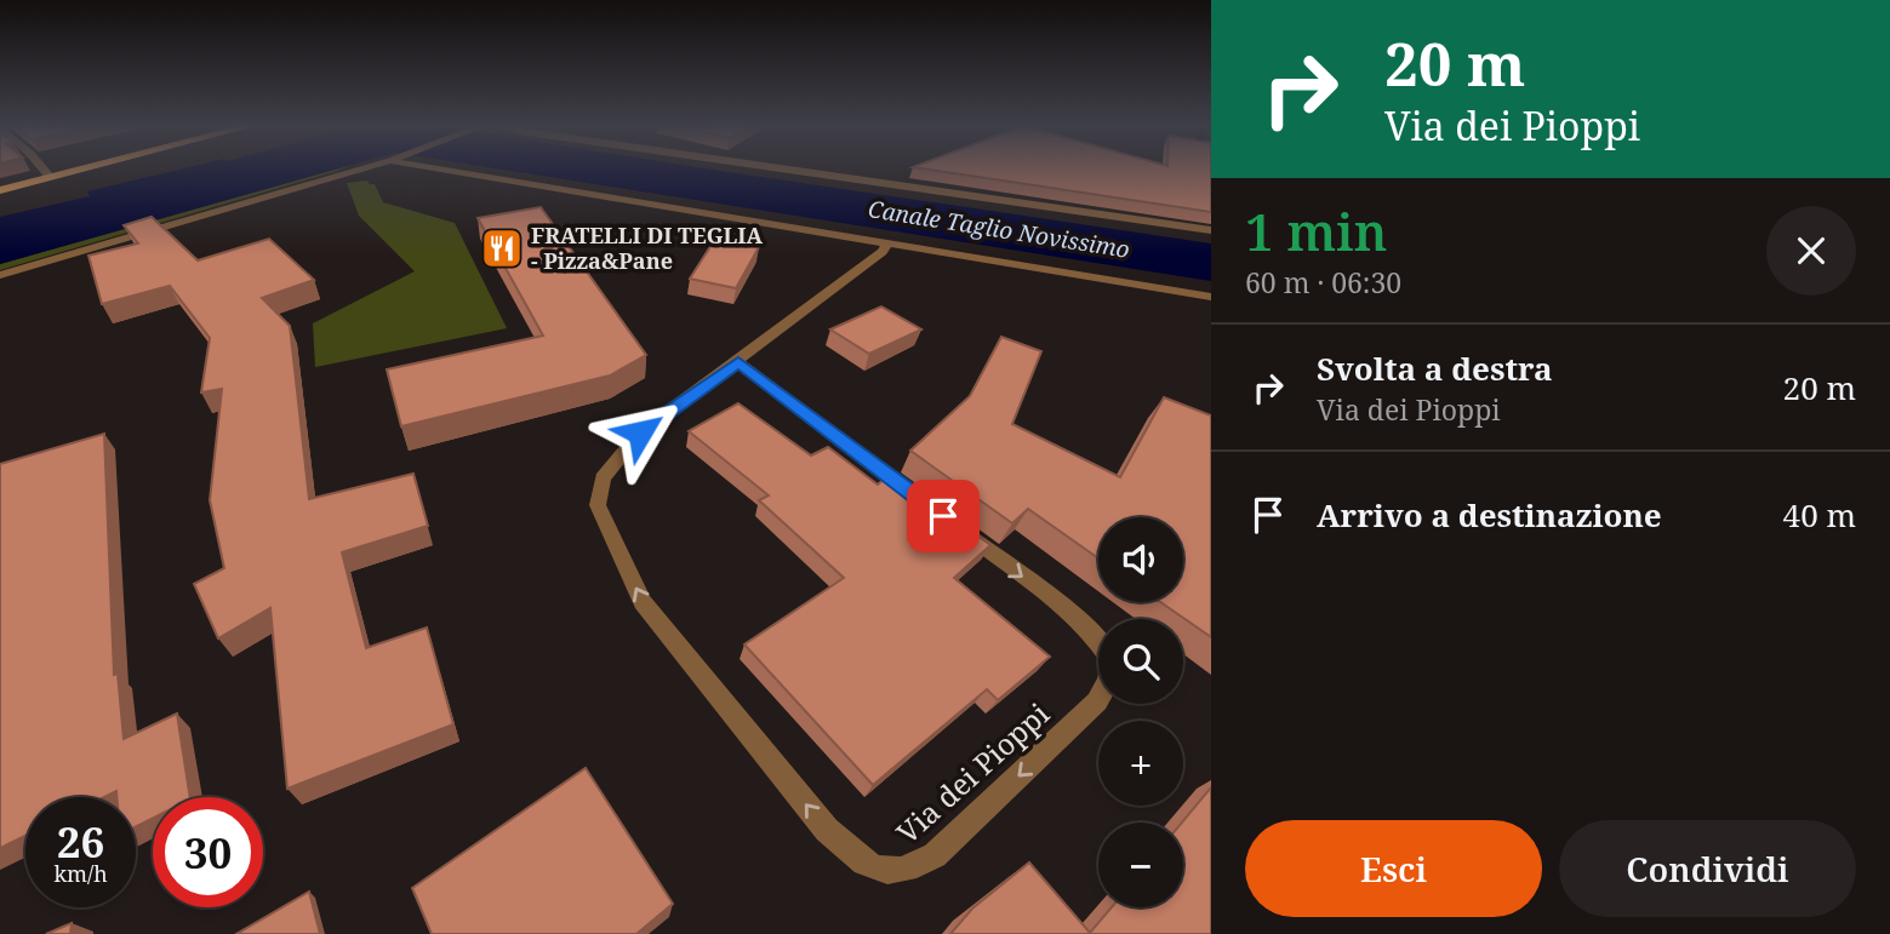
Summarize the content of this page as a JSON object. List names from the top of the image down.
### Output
{
  "streets": {
    "street": ["Via dei Pioppi"]
  },
  "water": ["Canale Taglio Novissimo"],
  "places": {
    "restaurant": ["FRATELLI DI TEGLIA - Pizza&Pane"]
  },
  "page": {
    "turn": ["20 m", "Via dei Pioppi"],
    "heading": ["1 min", "60 m · 06:30"],
    "list": [
      {
        "name": "Svolta a destra",
        "note": "Via dei Pioppi",
        "value": "20 m"
      },
      {
        "name": "Arrivo a destinazione",
        "value": "40 m"
      }
    ],
    "map_buttons": ["+", "−"],
    "speed": "26 km/h",
    "limit": "30",
    "buttons": ["Esci", "Condividi"]
  }
}
